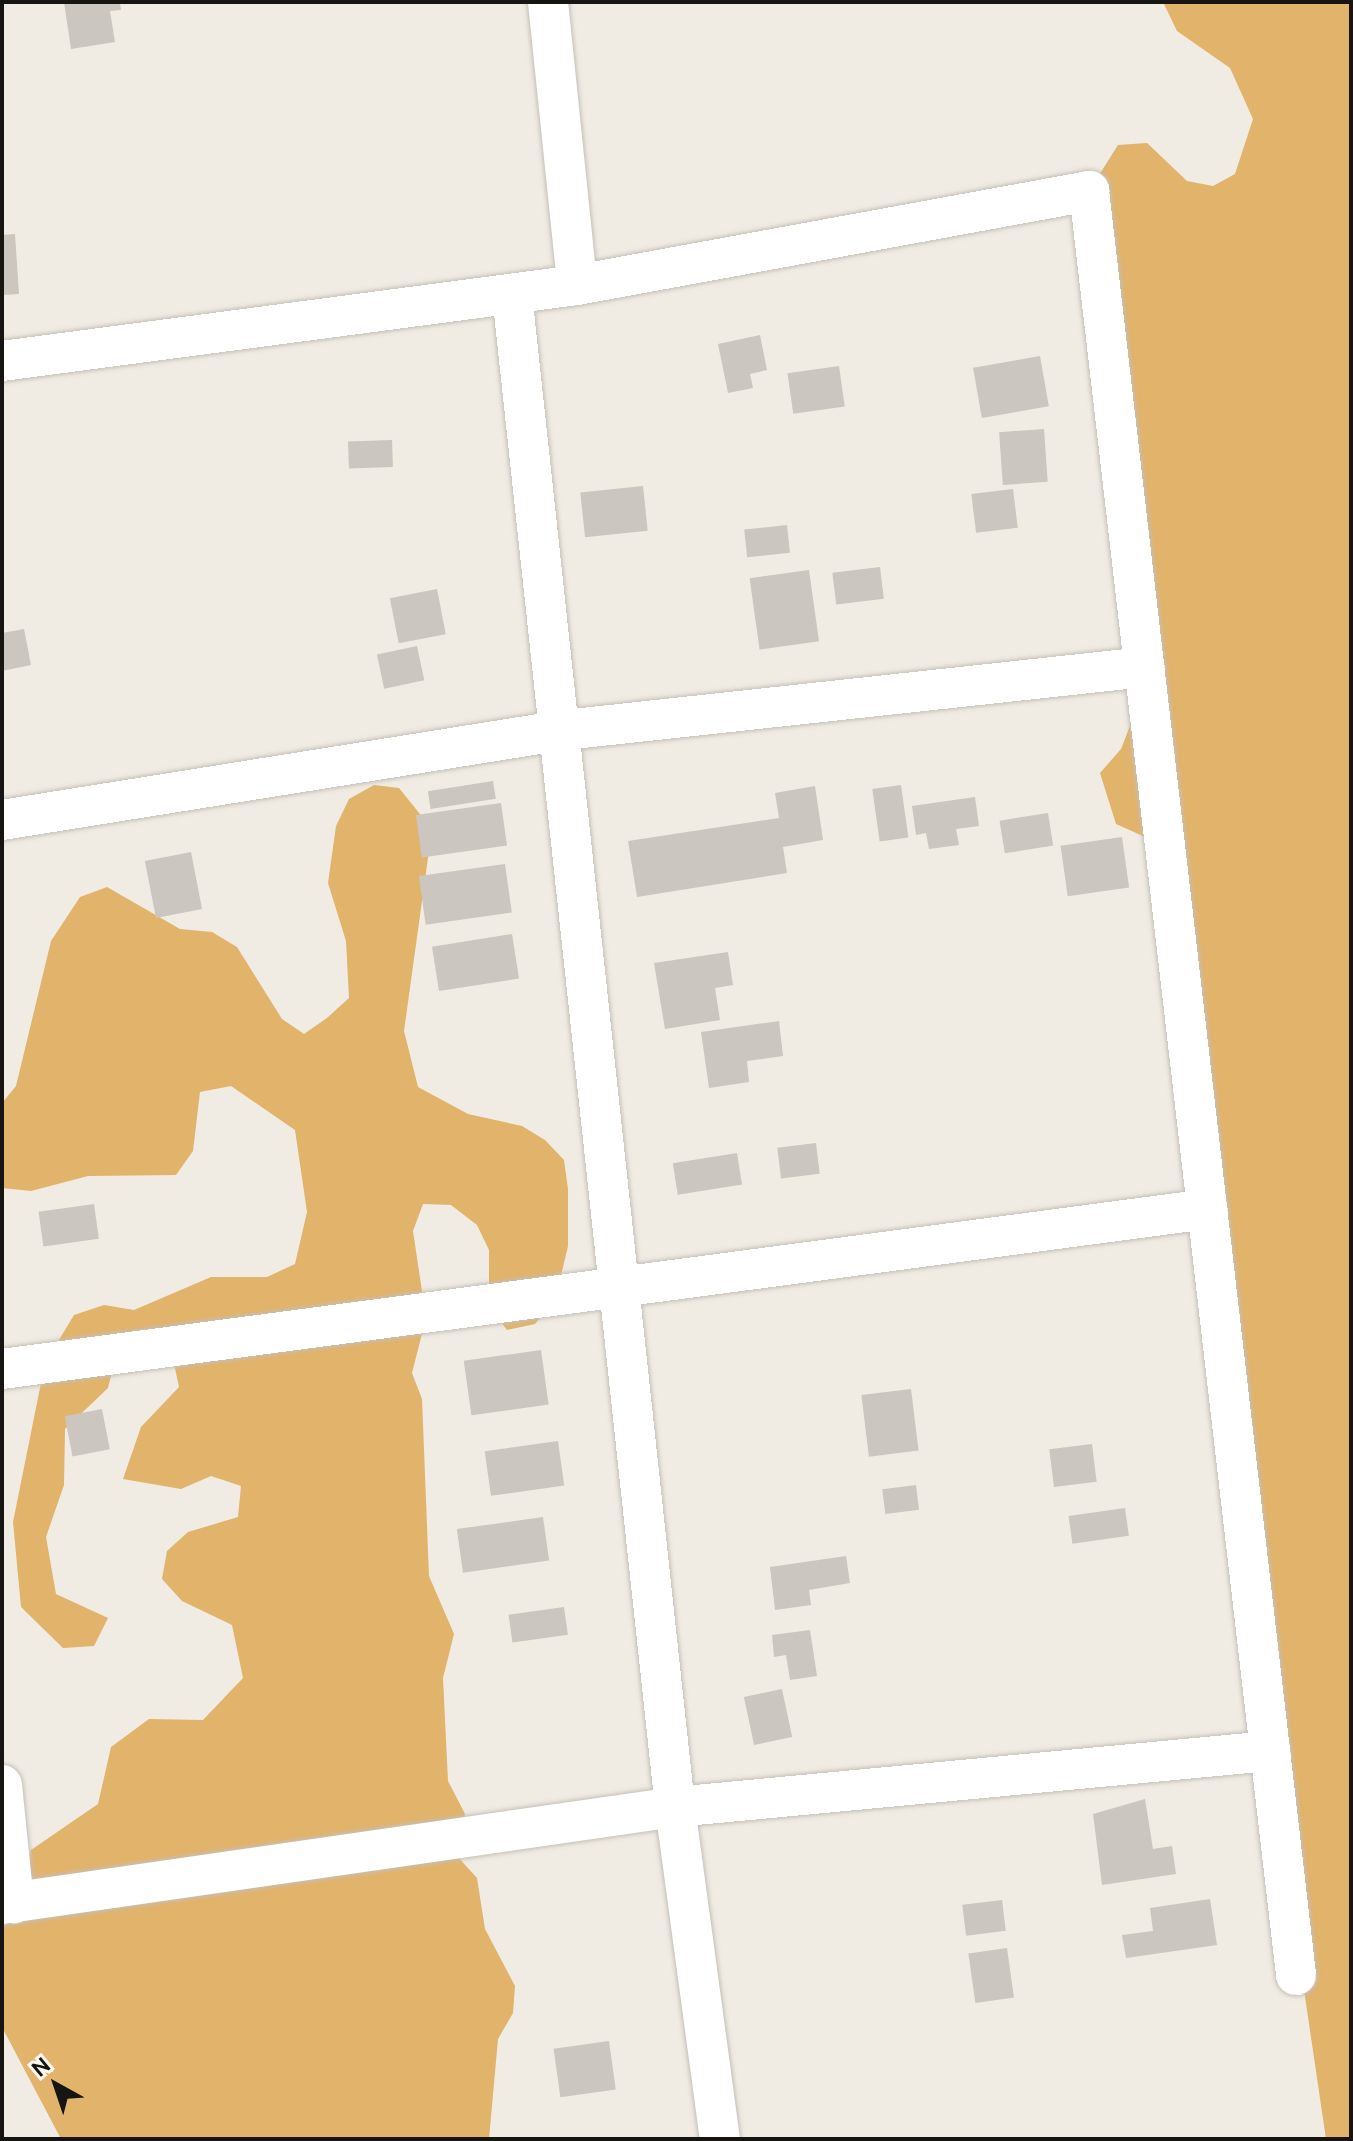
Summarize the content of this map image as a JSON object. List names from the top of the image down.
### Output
{
  "north": "top left"
}
